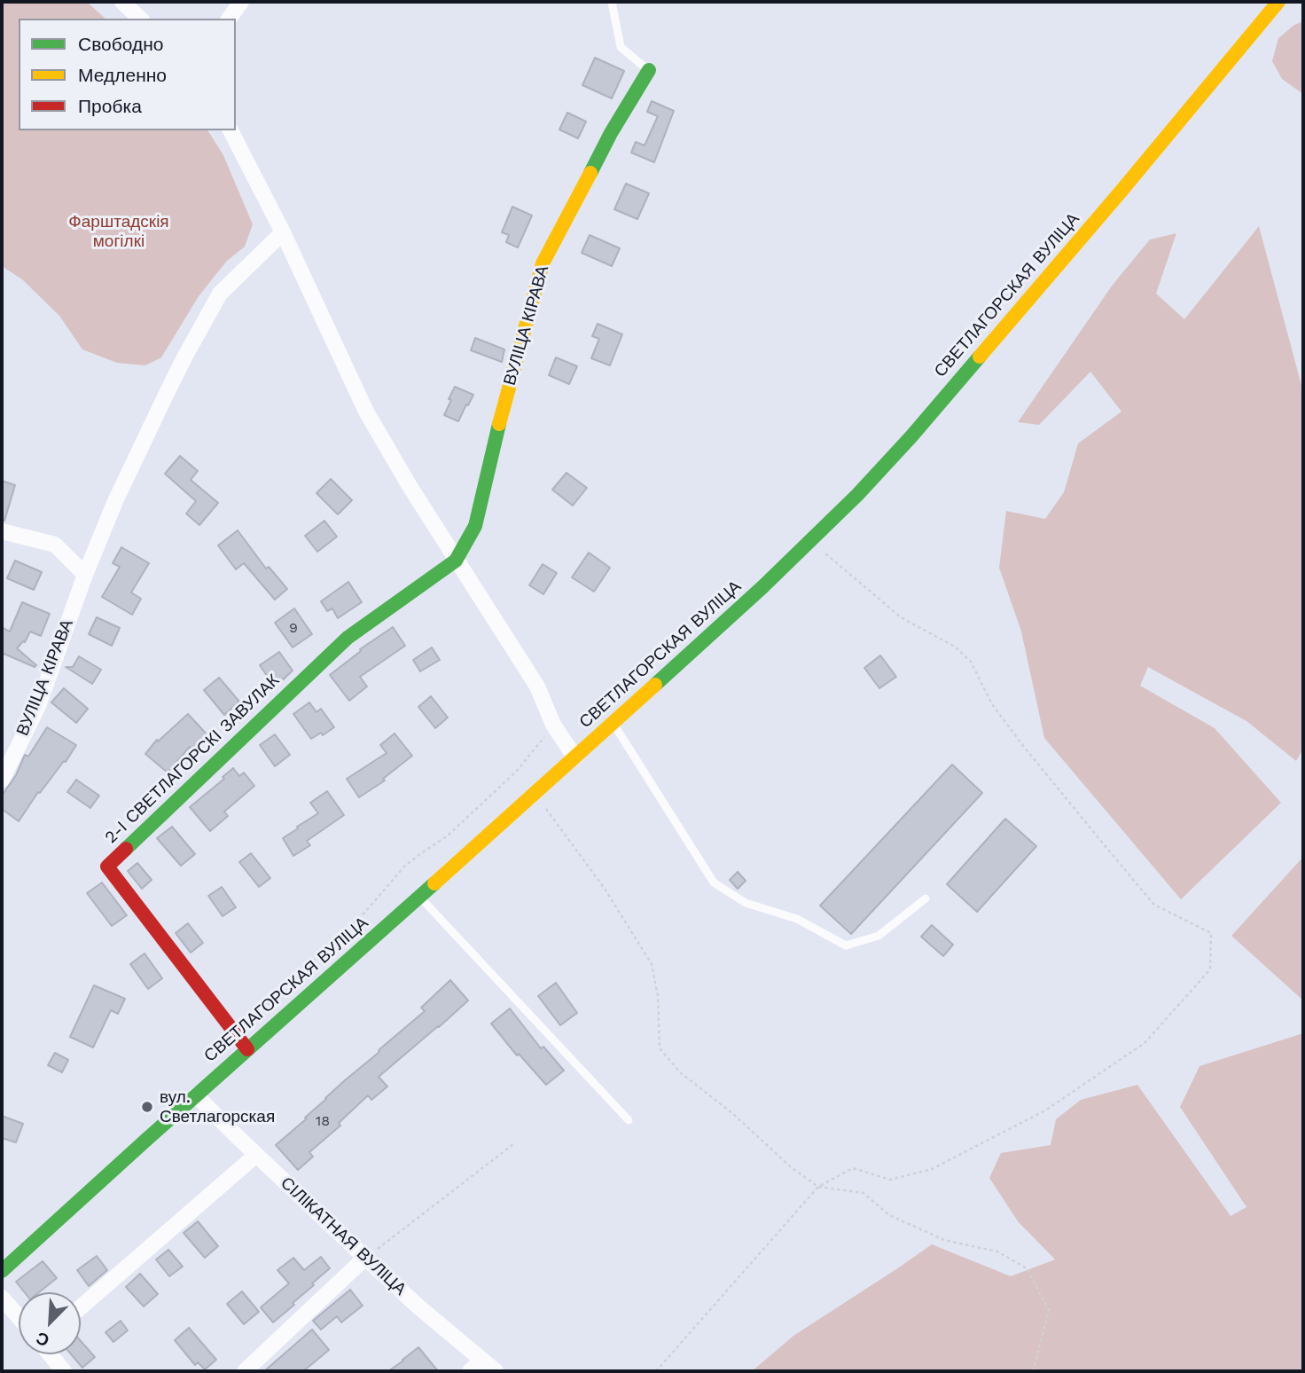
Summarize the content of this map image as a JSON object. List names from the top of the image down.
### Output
{
  "streets": {
    "main road": ["СВЕТЛАГОРСКАЯ ВУЛІЦА", "ВУЛІЦА КІРАВА", "2-І СВЕТЛАГОРСКІ ЗАВУЛАК"],
    "street": ["СІЛІКАТНАЯ ВУЛІЦА"]
  },
  "crossings": [
    ["СВЕТЛАГОРСКАЯ ВУЛІЦА", "2-І СВЕТЛАГОРСКІ ЗАВУЛАК"],
    ["СВЕТЛАГОРСКАЯ ВУЛІЦА", "СІЛІКАТНАЯ ВУЛІЦА"],
    ["ВУЛІЦА КІРАВА", "2-І СВЕТЛАГОРСКІ ЗАВУЛАК"]
  ],
  "parks": ["Фарштадскія могілкі"],
  "places": ["вул. Светлагорская"],
  "house_numbers": ["9", "18"],
  "legend": ["Свободно", "Медленно", "Пробка"],
  "north": "bottom left"
}
